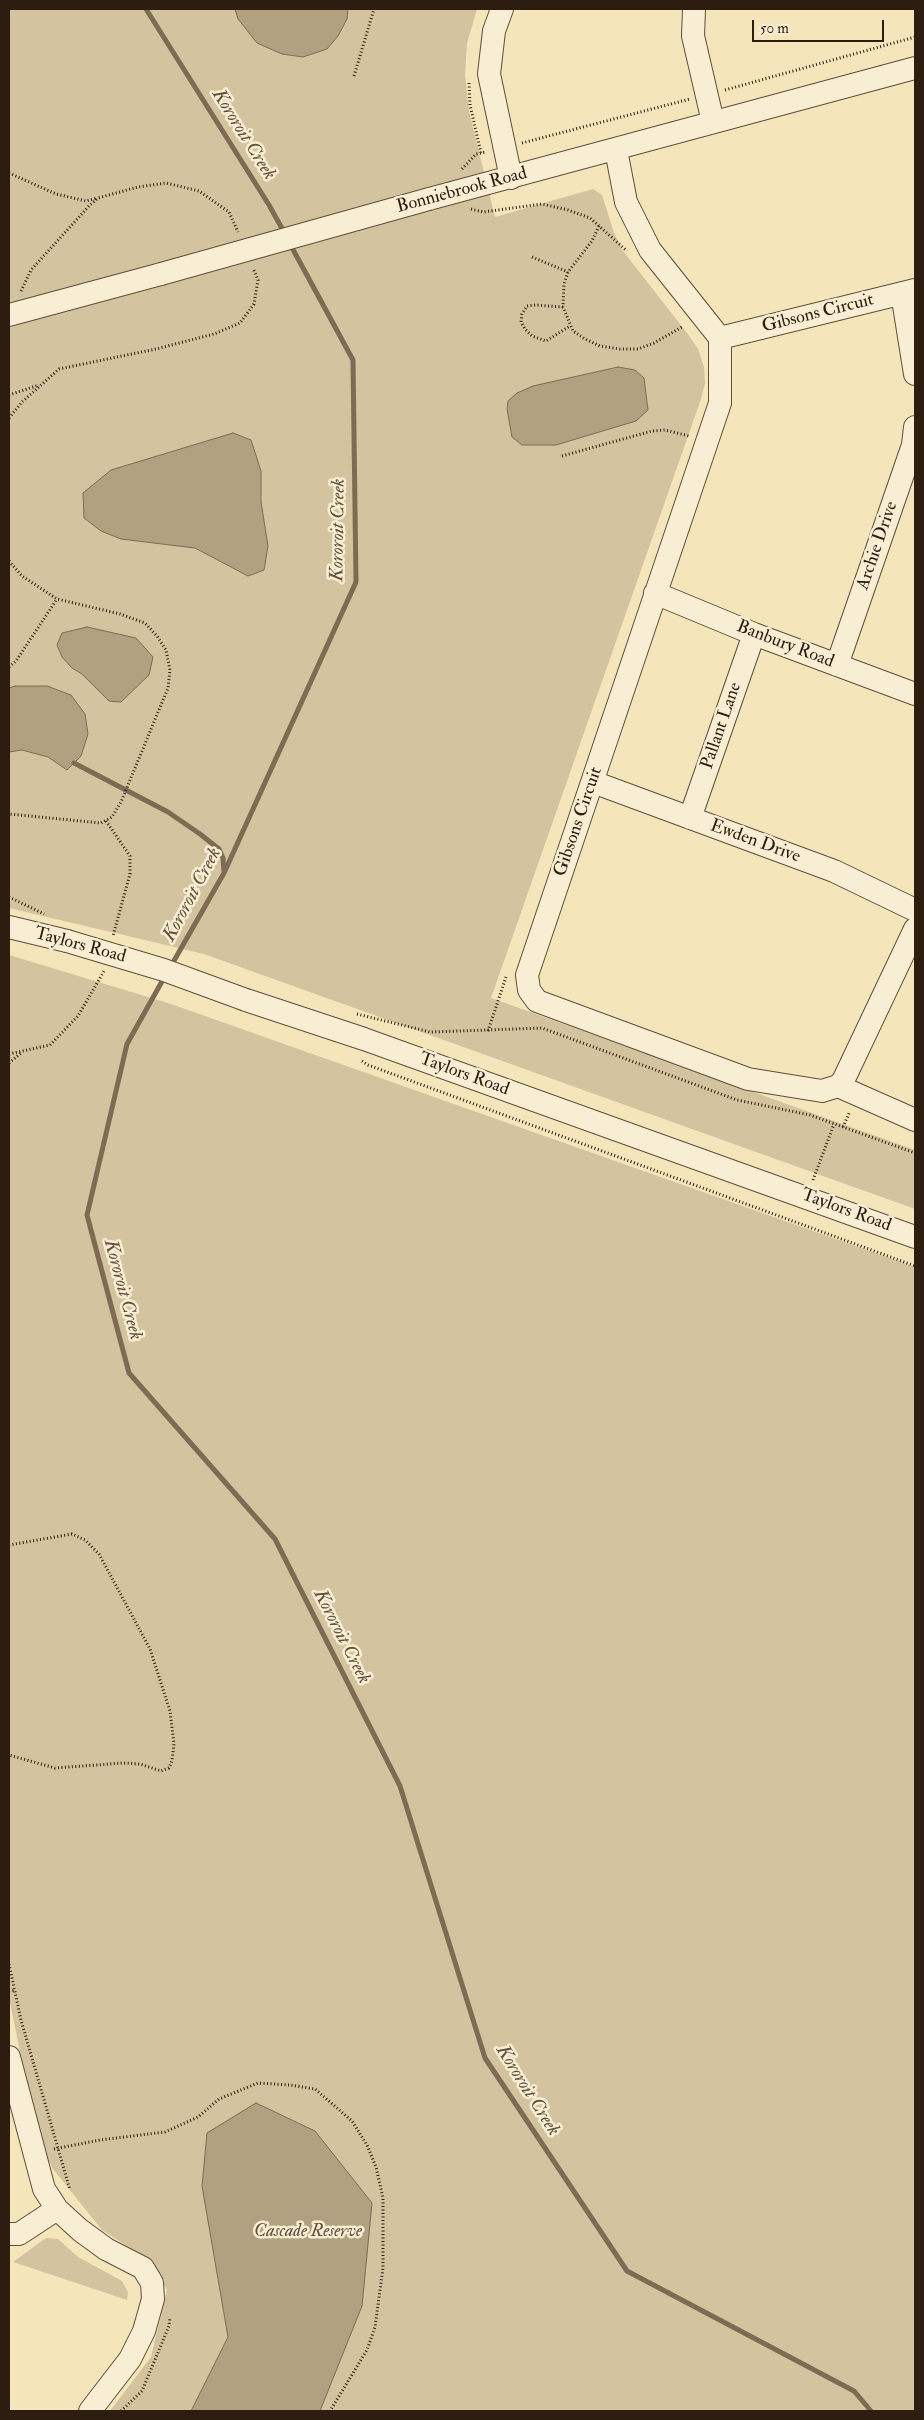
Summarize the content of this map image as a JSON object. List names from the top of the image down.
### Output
{
  "streets": {
    "street": [
      "Bonniebrook Road",
      "Gibsons Circuit",
      "Archie Drive",
      "Banbury Road",
      "Pallant Lane",
      "Ewden Drive",
      "Taylors Road"
    ]
  },
  "crossings": [
    ["Gibsons Circuit", "Banbury Road"],
    ["Gibsons Circuit", "Ewden Drive"],
    ["Archie Drive", "Banbury Road"],
    ["Banbury Road", "Pallant Lane"],
    ["Pallant Lane", "Ewden Drive"]
  ],
  "water": ["Kororoit Creek"],
  "parks": ["Cascade Reserve"],
  "scale_bar": "50 m"
}
